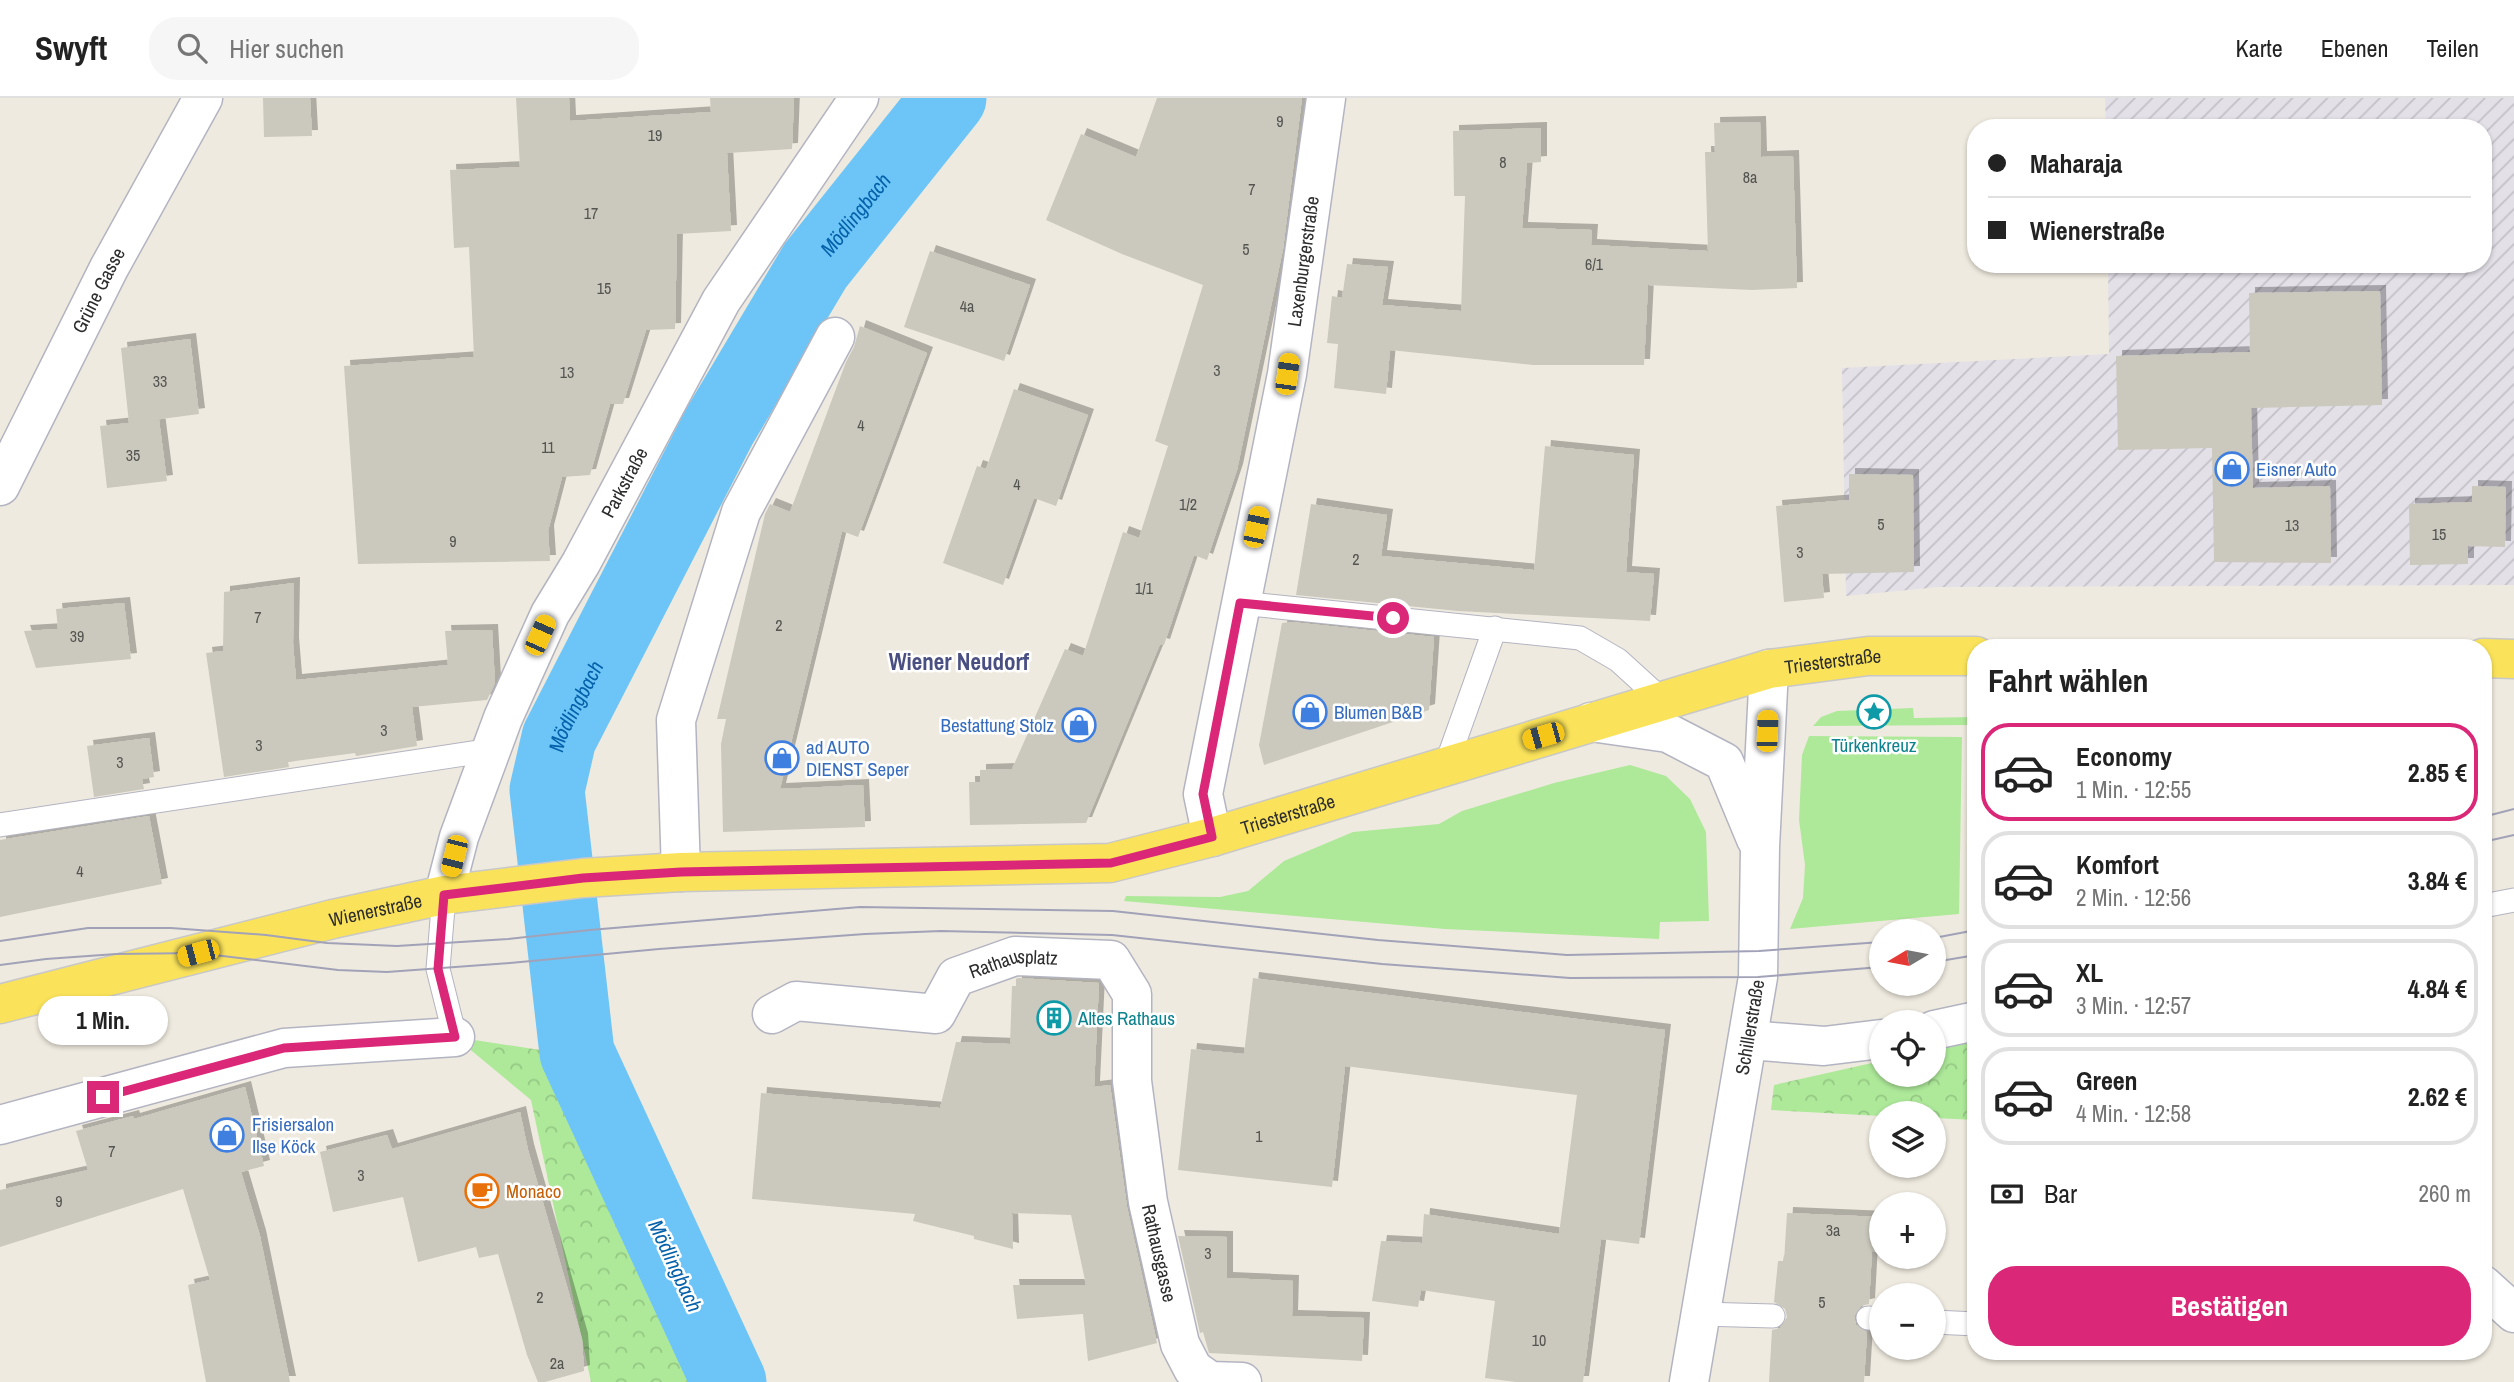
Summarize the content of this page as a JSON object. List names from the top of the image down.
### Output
{
  "streets": {
    "main road": ["Triesterstraße", "Wienerstraße"],
    "street": [
      "Laxenburgerstraße",
      "Grüne Gasse",
      "Parkstraße",
      "Rathausplatz",
      "Schillerstraße",
      "Rathausgasse"
    ]
  },
  "crossings": [
    ["Laxenburgerstraße", "Triesterstraße"],
    ["Parkstraße", "Triesterstraße"],
    ["Parkstraße", "Wienerstraße"],
    ["Triesterstraße", "Wienerstraße"],
    ["Triesterstraße", "Schillerstraße"],
    ["Rathausplatz", "Rathausgasse"]
  ],
  "districts": ["Wiener Neudorf"],
  "water": ["Mödlingbach"],
  "places": {
    "shop": [
      "Eisner Auto",
      "Blumen B&B",
      "Bestattung Stolz",
      "ad AUTO DIENST Seper",
      "Frisiersalon Ilse Köck"
    ],
    "place": ["Türkenkreuz"],
    "building": ["Altes Rathaus"],
    "cafe": ["Monaco"]
  },
  "house_numbers": [
    "9",
    "19",
    "8",
    "8a",
    "7",
    "17",
    "5",
    "6/1",
    "15",
    "4a",
    "3",
    "13",
    "33",
    "4",
    "11",
    "35",
    "4",
    "1/2",
    "5",
    "13",
    "15",
    "9",
    "3",
    "2",
    "1/1",
    "7",
    "2",
    "39",
    "3",
    "3",
    "3",
    "4",
    "1",
    "7",
    "3",
    "9",
    "3a",
    "3",
    "2",
    "5",
    "10",
    "2a"
  ],
  "north": "left",
  "page": {
    "header": "Swyft",
    "search": "Hier suchen",
    "nav": ["Karte", "Ebenen", "Teilen"],
    "banner": ["Maharaja", "Wienerstraße"],
    "heading": "Fahrt wählen",
    "list": [
      {
        "name": "Economy",
        "note": "1 Min. · 12:55",
        "value": "2.85 €"
      },
      {
        "name": "Komfort",
        "note": "2 Min. · 12:56",
        "value": "3.84 €"
      },
      {
        "name": "XL",
        "note": "3 Min. · 12:57",
        "value": "4.84 €"
      },
      {
        "name": "Green",
        "note": "4 Min. · 12:58",
        "value": "2.62 €"
      }
    ],
    "map_buttons": ["+", "−"],
    "bubble": "1 Min.",
    "pay": ["Bar", "260 m"],
    "buttons": "Bestätigen"
  }
}
